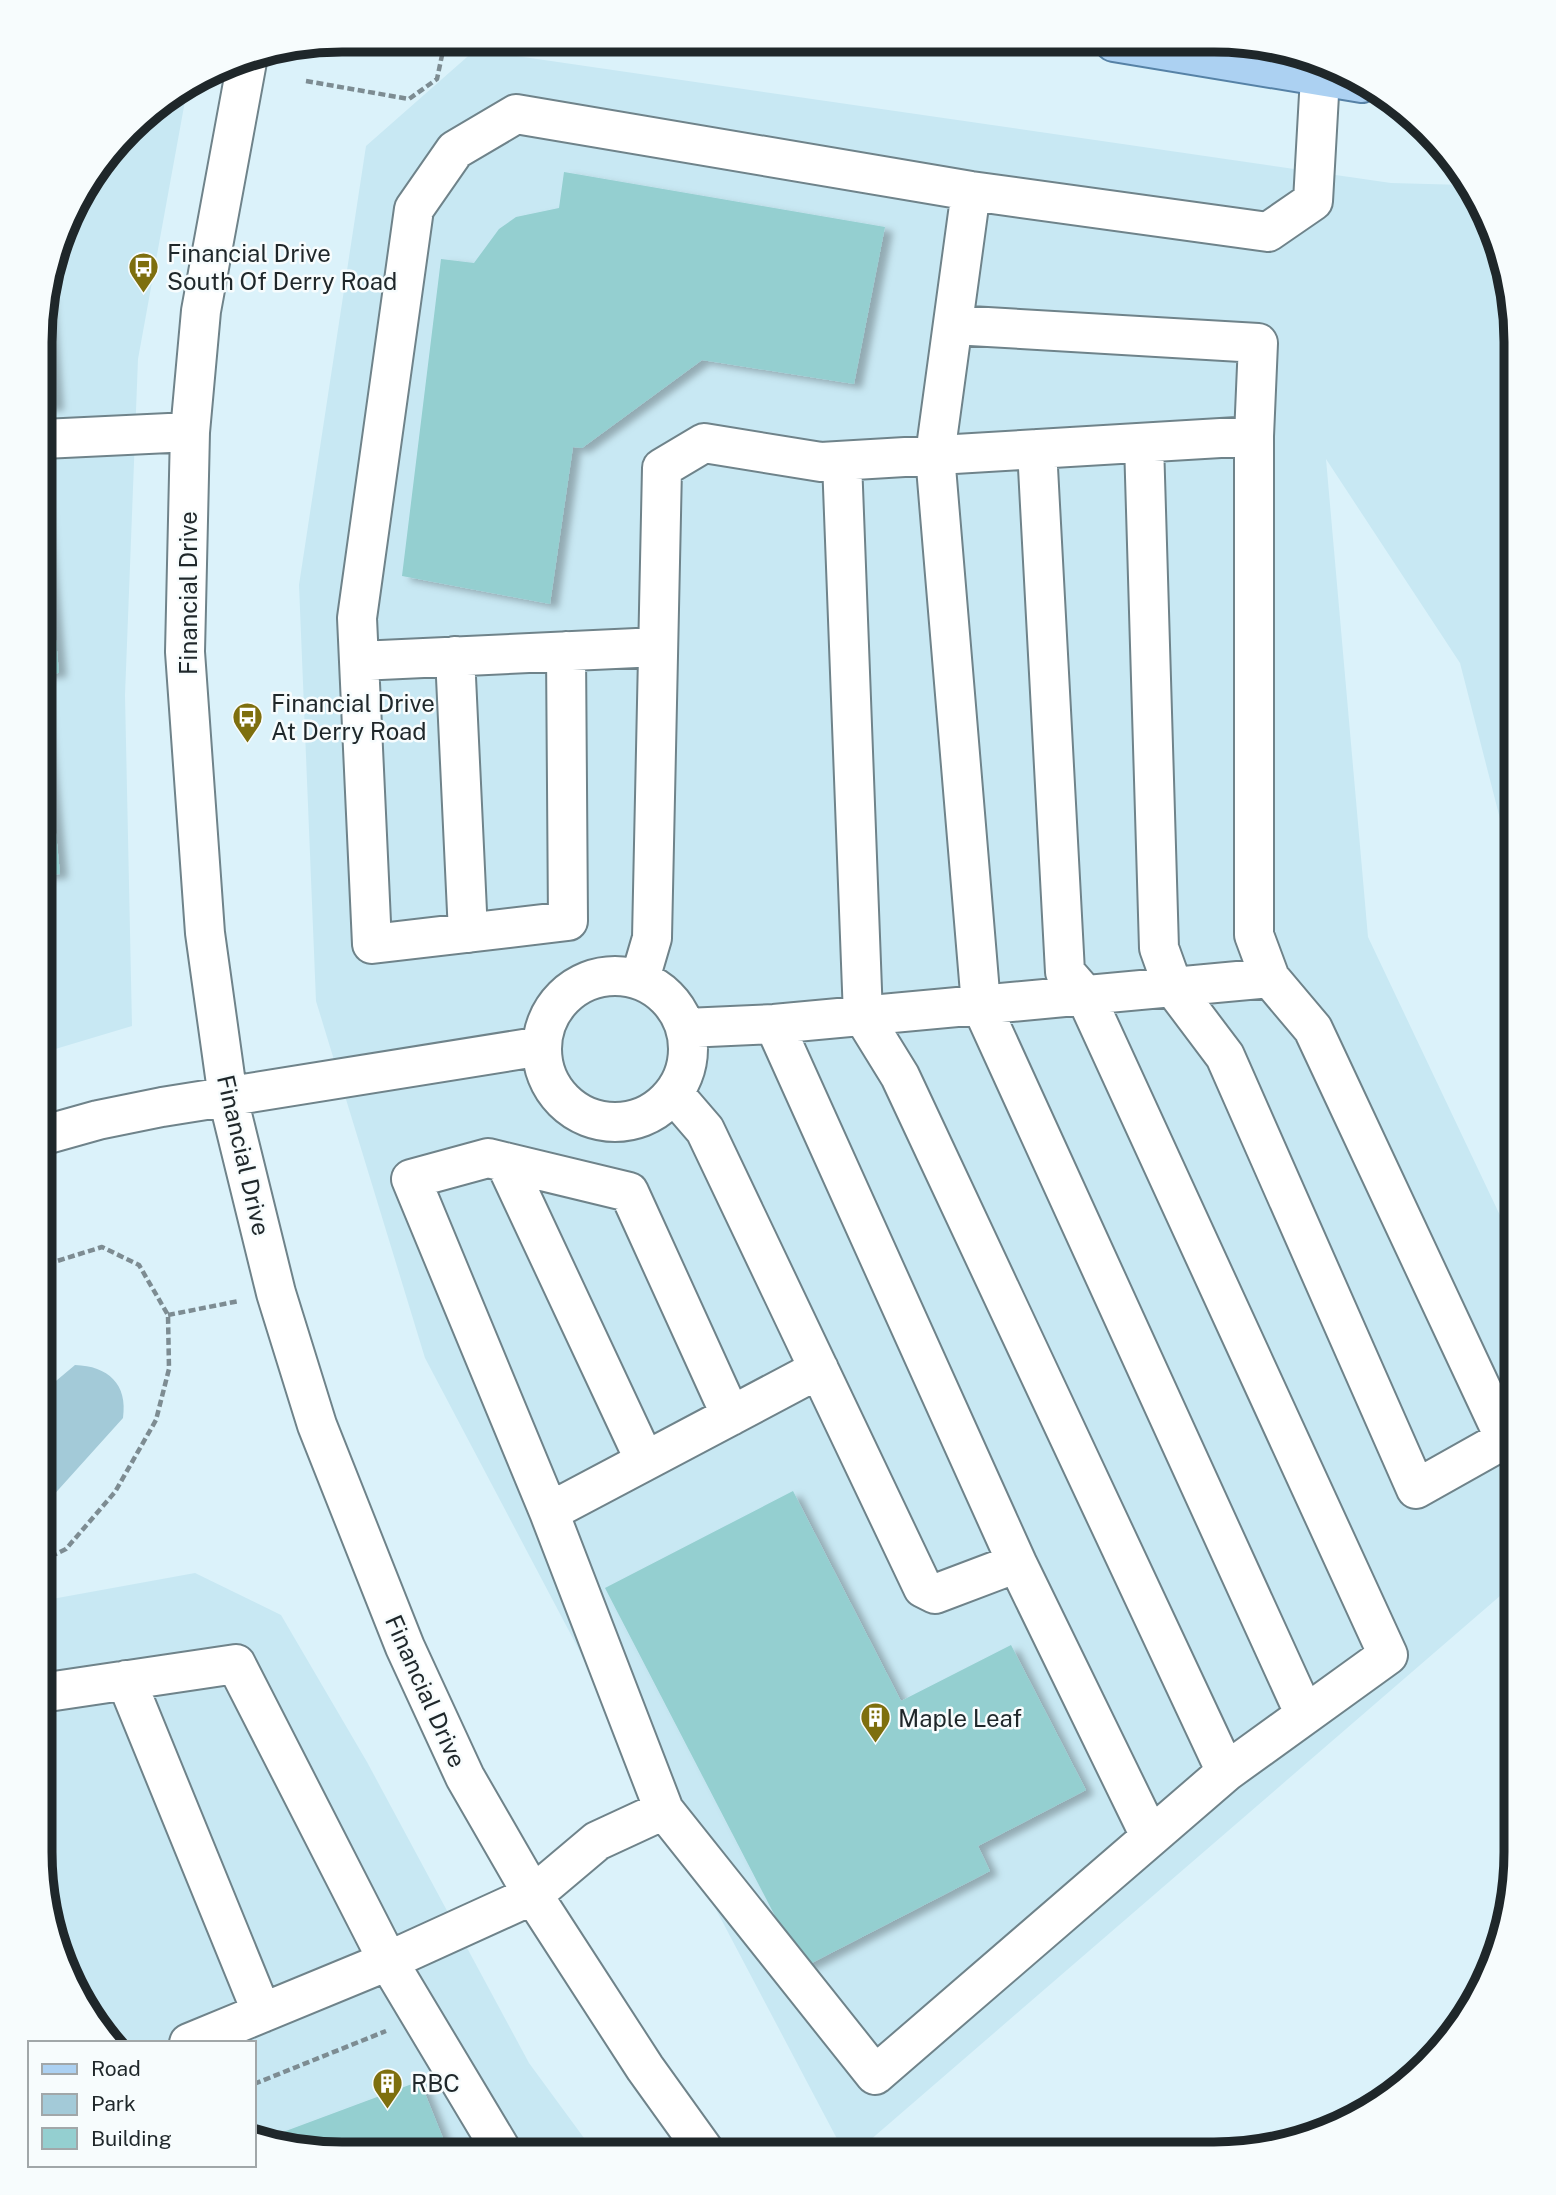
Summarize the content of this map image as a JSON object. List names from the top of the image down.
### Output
{
  "streets": {
    "street": ["Financial Drive"]
  },
  "places": {
    "bus stop": ["Financial Drive South Of Derry Road", "Financial Drive At Derry Road"],
    "building": ["Maple Leaf", "RBC"]
  },
  "legend": ["Road", "Park", "Building"]
}
